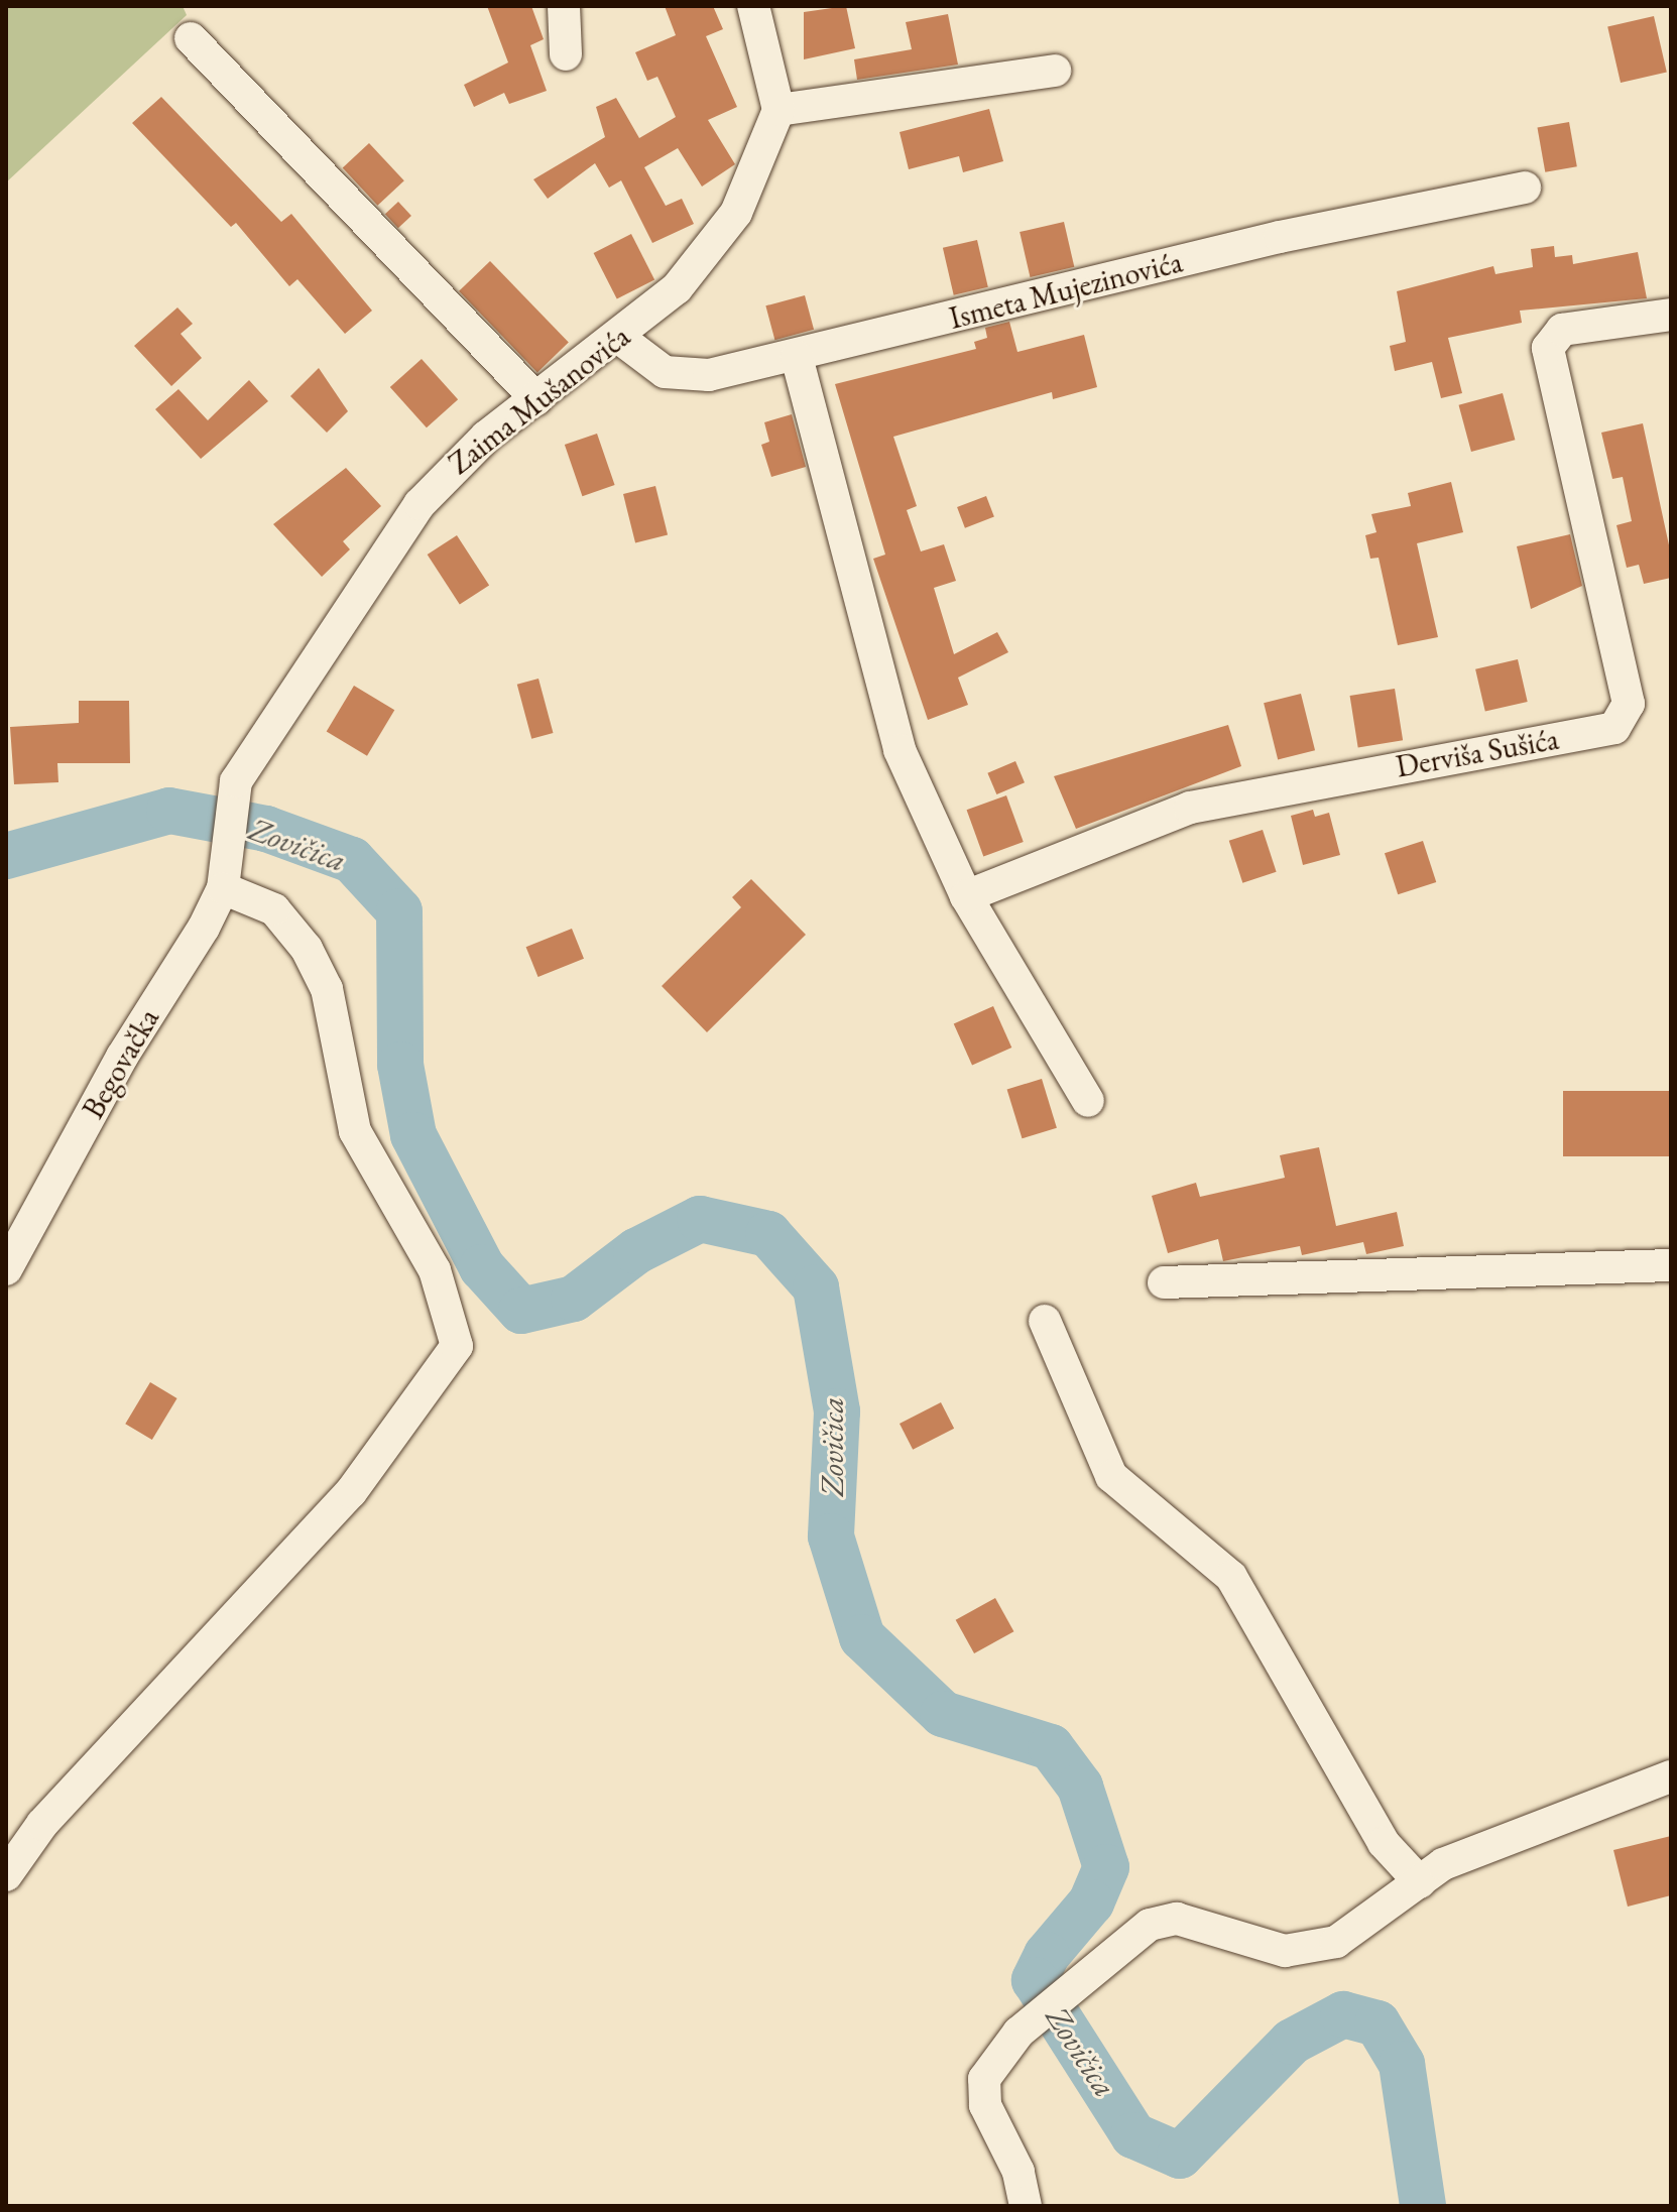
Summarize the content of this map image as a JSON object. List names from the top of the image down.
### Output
{
  "streets": {
    "street": [
      "Ismeta Mujezinovića",
      "Zaima Mušanovića",
      "Derviša Sušića",
      "Begovačka"
    ]
  },
  "crossings": [
    ["Ismeta Mujezinovića", "Zaima Mušanovića"],
    ["Zaima Mušanovića", "Begovačka"]
  ],
  "water": ["Zovičica"]
}
